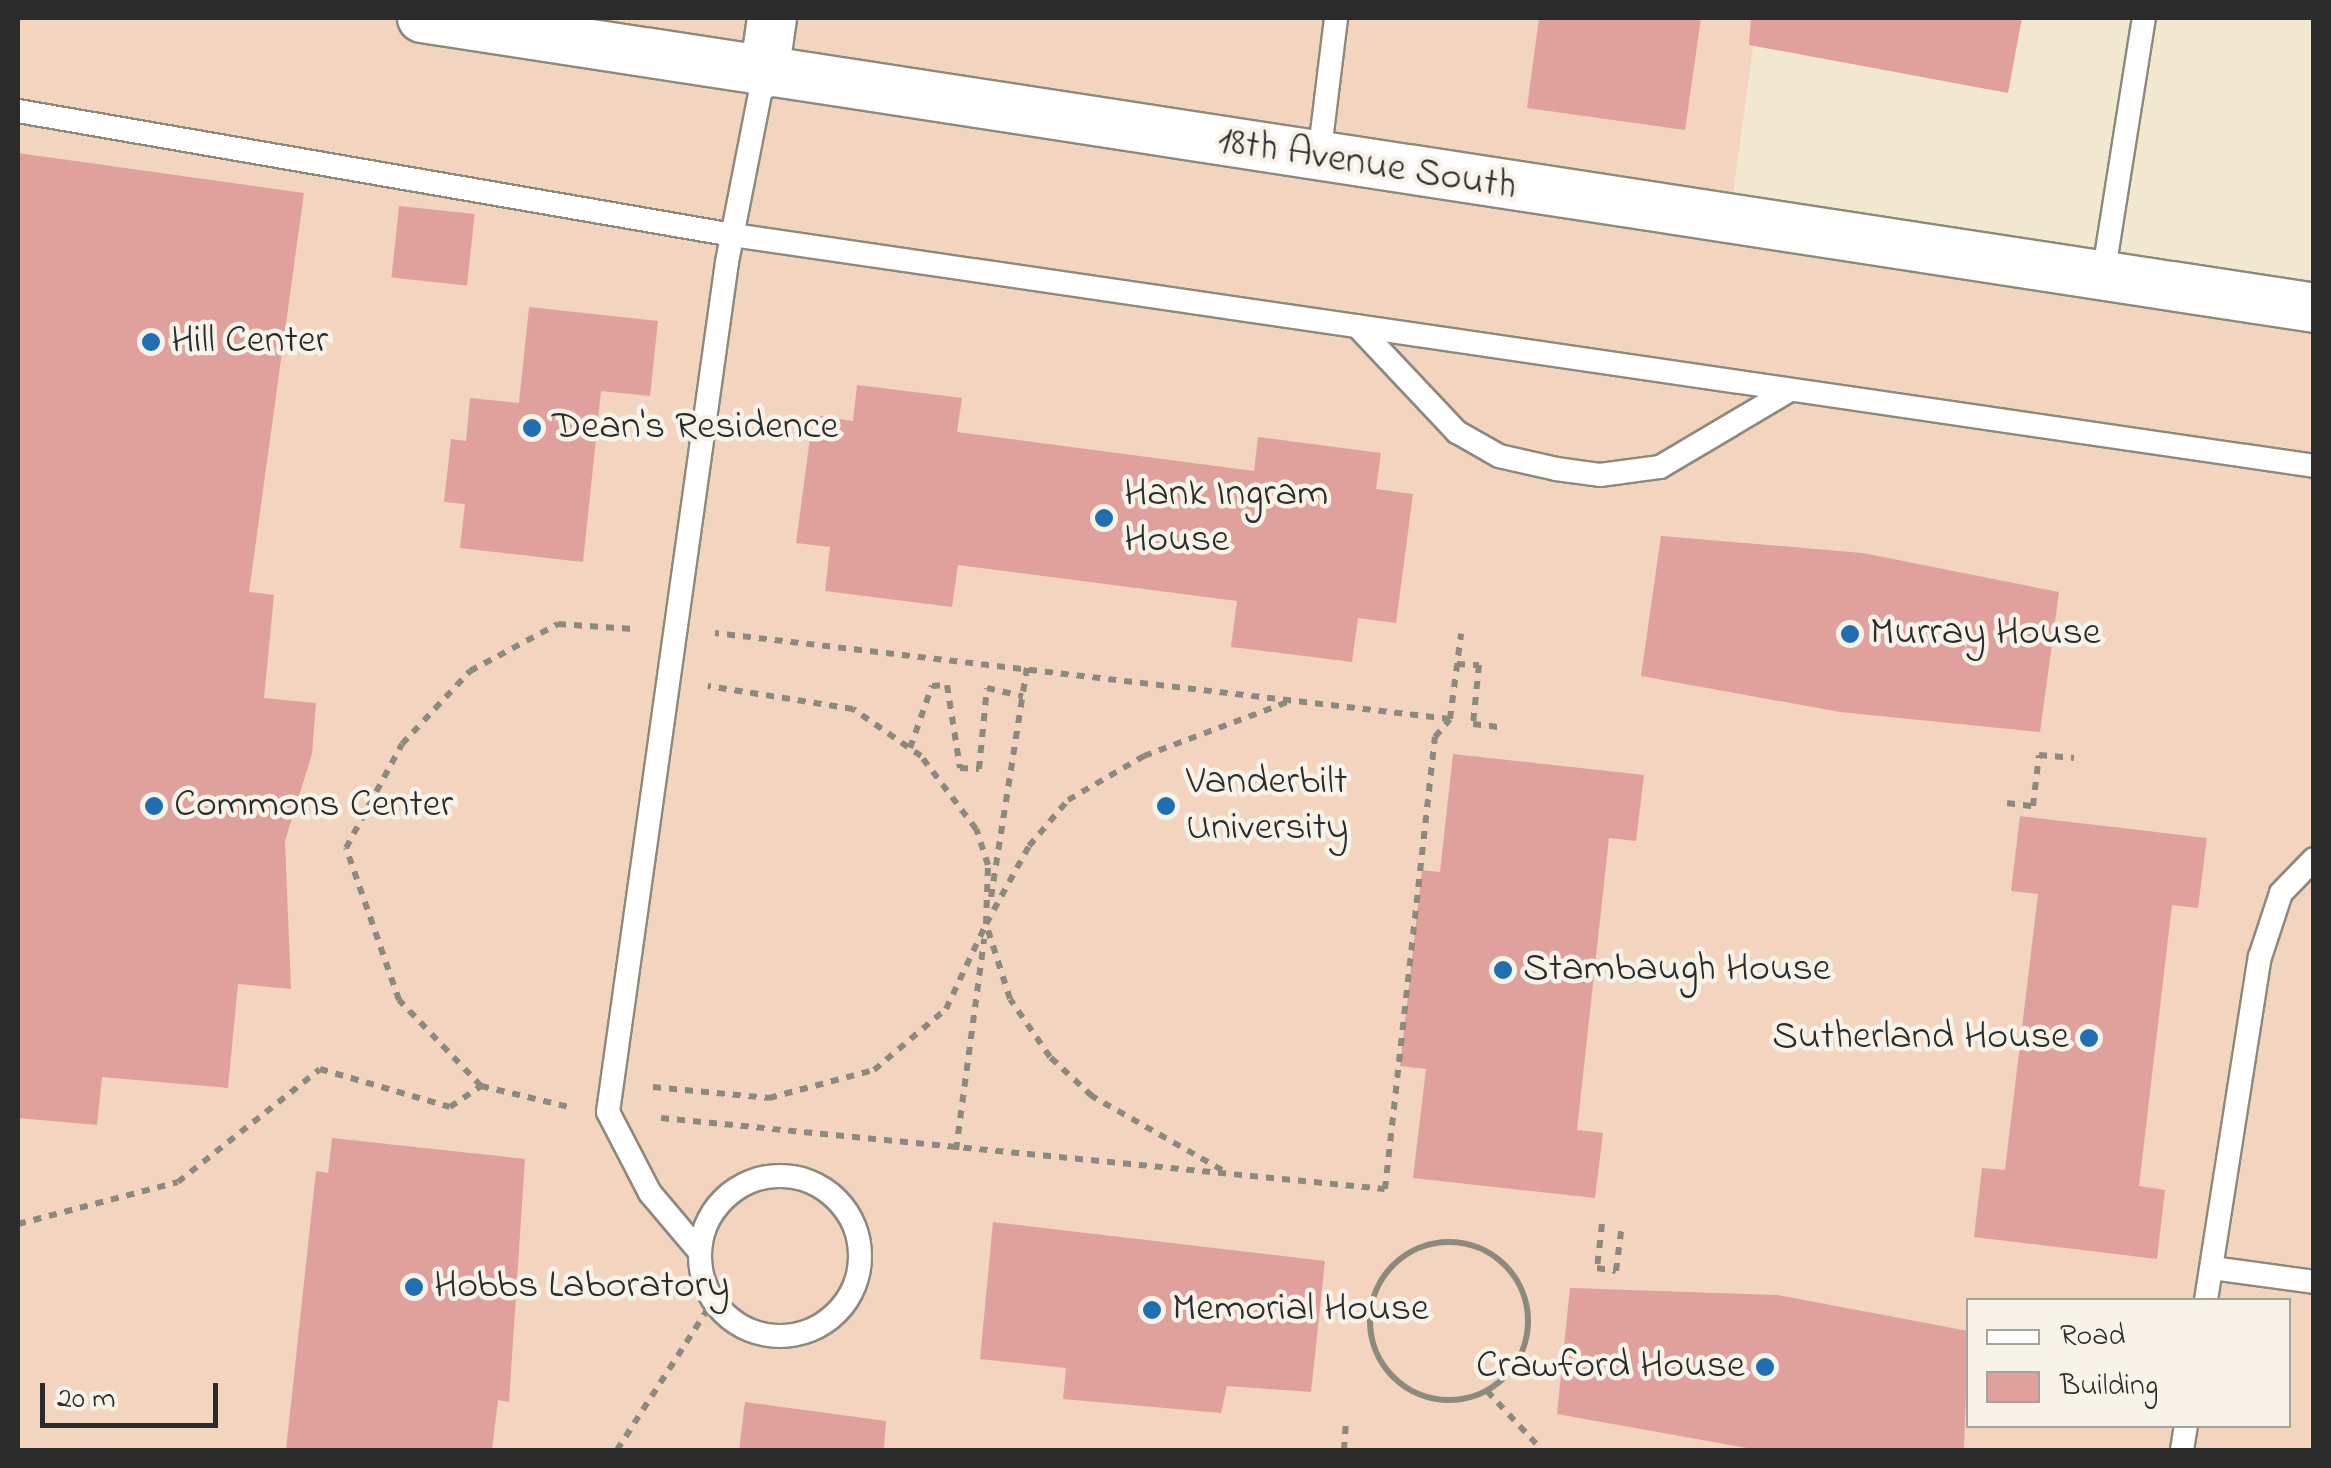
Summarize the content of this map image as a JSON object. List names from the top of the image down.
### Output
{
  "streets": {
    "street": ["18th Avenue South"]
  },
  "places": [
    "Hill Center",
    "Dean's Residence",
    "Hank Ingram House",
    "Murray House",
    "Commons Center",
    "Vanderbilt University",
    "Stambaugh House",
    "Sutherland House",
    "Hobbs Laboratory",
    "Memorial House",
    "Crawford House"
  ],
  "legend": ["Road", "Building"],
  "scale_bar": "20 m"
}
